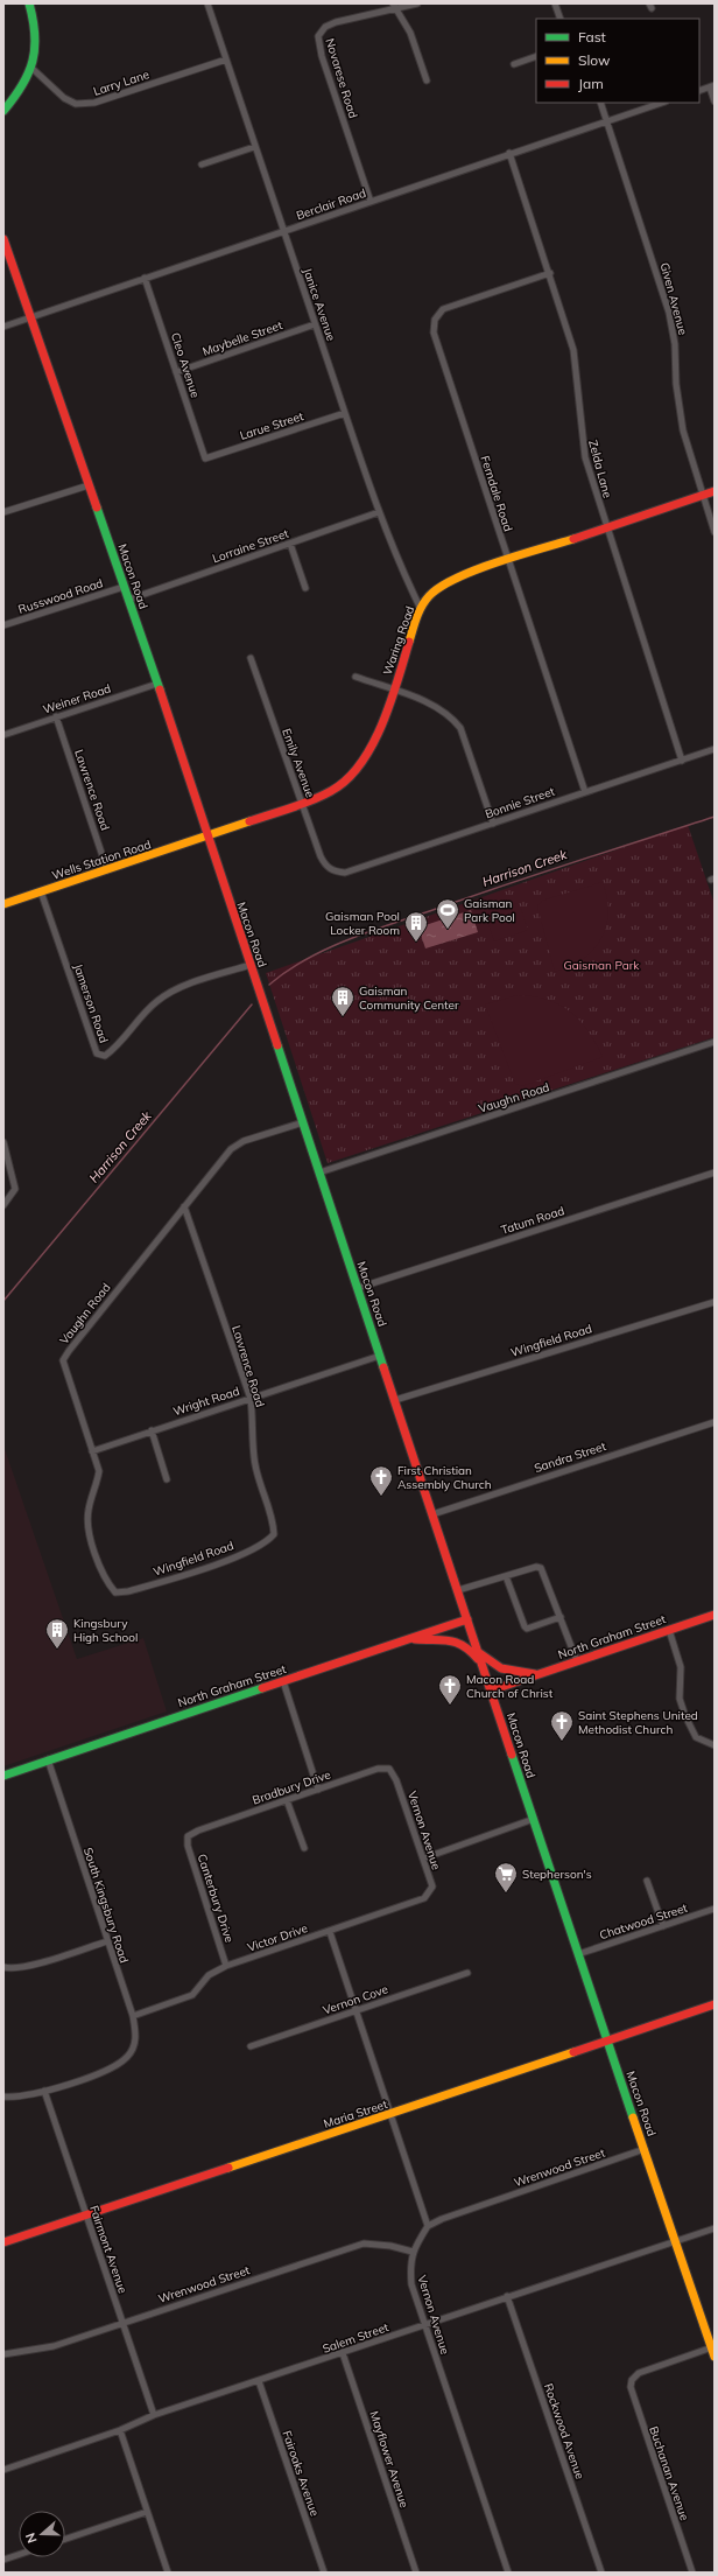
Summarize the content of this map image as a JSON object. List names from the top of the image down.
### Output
{
  "streets": {
    "main road": [
      "Macon Road",
      "Waring Road",
      "Wells Station Road",
      "North Graham Street",
      "Maria Street"
    ],
    "street": [
      "Novarese Road",
      "Larry Lane",
      "Berclair Road",
      "Given Avenue",
      "Janice Avenue",
      "Maybelle Street",
      "Cleo Avenue",
      "Larue Street",
      "Zelda Lane",
      "Ferndale Road",
      "Lorraine Street",
      "Russwood Road",
      "Weiner Road",
      "Emily Avenue",
      "Lawrence Road",
      "Bonnie Street",
      "Jamerson Road",
      "Vaughn Road",
      "Tatum Road",
      "Wingfield Road",
      "Wright Road",
      "Sandra Street",
      "Bradbury Drive",
      "Vernon Avenue",
      "Canterbury Drive",
      "South Kingsbury Road",
      "Chatwood Street",
      "Victor Drive",
      "Vernon Cove",
      "Wrenwood Street",
      "Fairmont Avenue",
      "Salem Street",
      "Rockwood Avenue",
      "Mayflower Avenue",
      "Fairoaks Avenue",
      "Buchanan Avenue"
    ]
  },
  "crossings": [
    ["Novarese Road", "Berclair Road"],
    ["Larry Lane", "Janice Avenue"],
    ["Berclair Road", "Given Avenue"],
    ["Berclair Road", "Janice Avenue"],
    ["Berclair Road", "Cleo Avenue"],
    ["Berclair Road", "Zelda Lane"],
    ["Berclair Road", "Macon Road"],
    ["Given Avenue", "Waring Road"],
    ["Janice Avenue", "Maybelle Street"],
    ["Janice Avenue", "Larue Street"],
    ["Janice Avenue", "Lorraine Street"],
    ["Janice Avenue", "Waring Road"],
    ["Maybelle Street", "Cleo Avenue"],
    ["Cleo Avenue", "Larue Street"],
    ["Zelda Lane", "Ferndale Road"],
    ["Zelda Lane", "Waring Road"],
    ["Zelda Lane", "Bonnie Street"],
    ["Ferndale Road", "Waring Road"],
    ["Ferndale Road", "Bonnie Street"],
    ["Lorraine Street", "Macon Road"],
    ["Macon Road", "Russwood Road"],
    ["Macon Road", "Waring Road"],
    ["Macon Road", "Weiner Road"],
    ["Macon Road", "Wells Station Road"],
    ["Macon Road", "Jamerson Road"],
    ["Macon Road", "Vaughn Road"],
    ["Macon Road", "Tatum Road"],
    ["Macon Road", "Wingfield Road"],
    ["Macon Road", "Wright Road"],
    ["Macon Road", "Sandra Street"],
    ["Macon Road", "North Graham Street"],
    ["Macon Road", "Chatwood Street"],
    ["Macon Road", "Maria Street"],
    ["Macon Road", "Wrenwood Street"],
    ["Macon Road", "Salem Street"],
    ["Macon Road", "Buchanan Avenue"],
    ["Waring Road", "Emily Avenue"],
    ["Waring Road", "Wells Station Road"],
    ["Weiner Road", "Lawrence Road"],
    ["Emily Avenue", "Bonnie Street"],
    ["Lawrence Road", "Wells Station Road"],
    ["Lawrence Road", "Vaughn Road"],
    ["Lawrence Road", "Wingfield Road"],
    ["Lawrence Road", "Wright Road"],
    ["Wells Station Road", "Jamerson Road"],
    ["Vaughn Road", "Wingfield Road"],
    ["Vaughn Road", "Wright Road"],
    ["North Graham Street", "South Kingsbury Road"],
    ["Bradbury Drive", "Vernon Avenue"],
    ["Bradbury Drive", "Canterbury Drive"],
    ["Vernon Avenue", "Victor Drive"],
    ["Vernon Avenue", "Wrenwood Street"],
    ["Vernon Avenue", "Salem Street"],
    ["Canterbury Drive", "Victor Drive"],
    ["South Kingsbury Road", "Victor Drive"],
    ["South Kingsbury Road", "Fairmont Avenue"],
    ["Maria Street", "Fairmont Avenue"],
    ["Wrenwood Street", "Fairmont Avenue"],
    ["Fairmont Avenue", "Salem Street"],
    ["Salem Street", "Rockwood Avenue"],
    ["Salem Street", "Mayflower Avenue"],
    ["Salem Street", "Fairoaks Avenue"]
  ],
  "water": ["Harrison Creek"],
  "parks": ["Gaisman Park"],
  "places": {
    "sports": ["Gaisman Park Pool"],
    "building": ["Gaisman Pool Locker Room", "Gaisman Community Center", "Kingsbury High School"],
    "church": ["First Christian Assembly Church", "Macon Road Church of Christ", "Saint Stephens United Methodist Church"],
    "supermarket": ["Stepherson's"]
  },
  "legend": ["Fast", "Slow", "Jam"],
  "north": "left"
}
